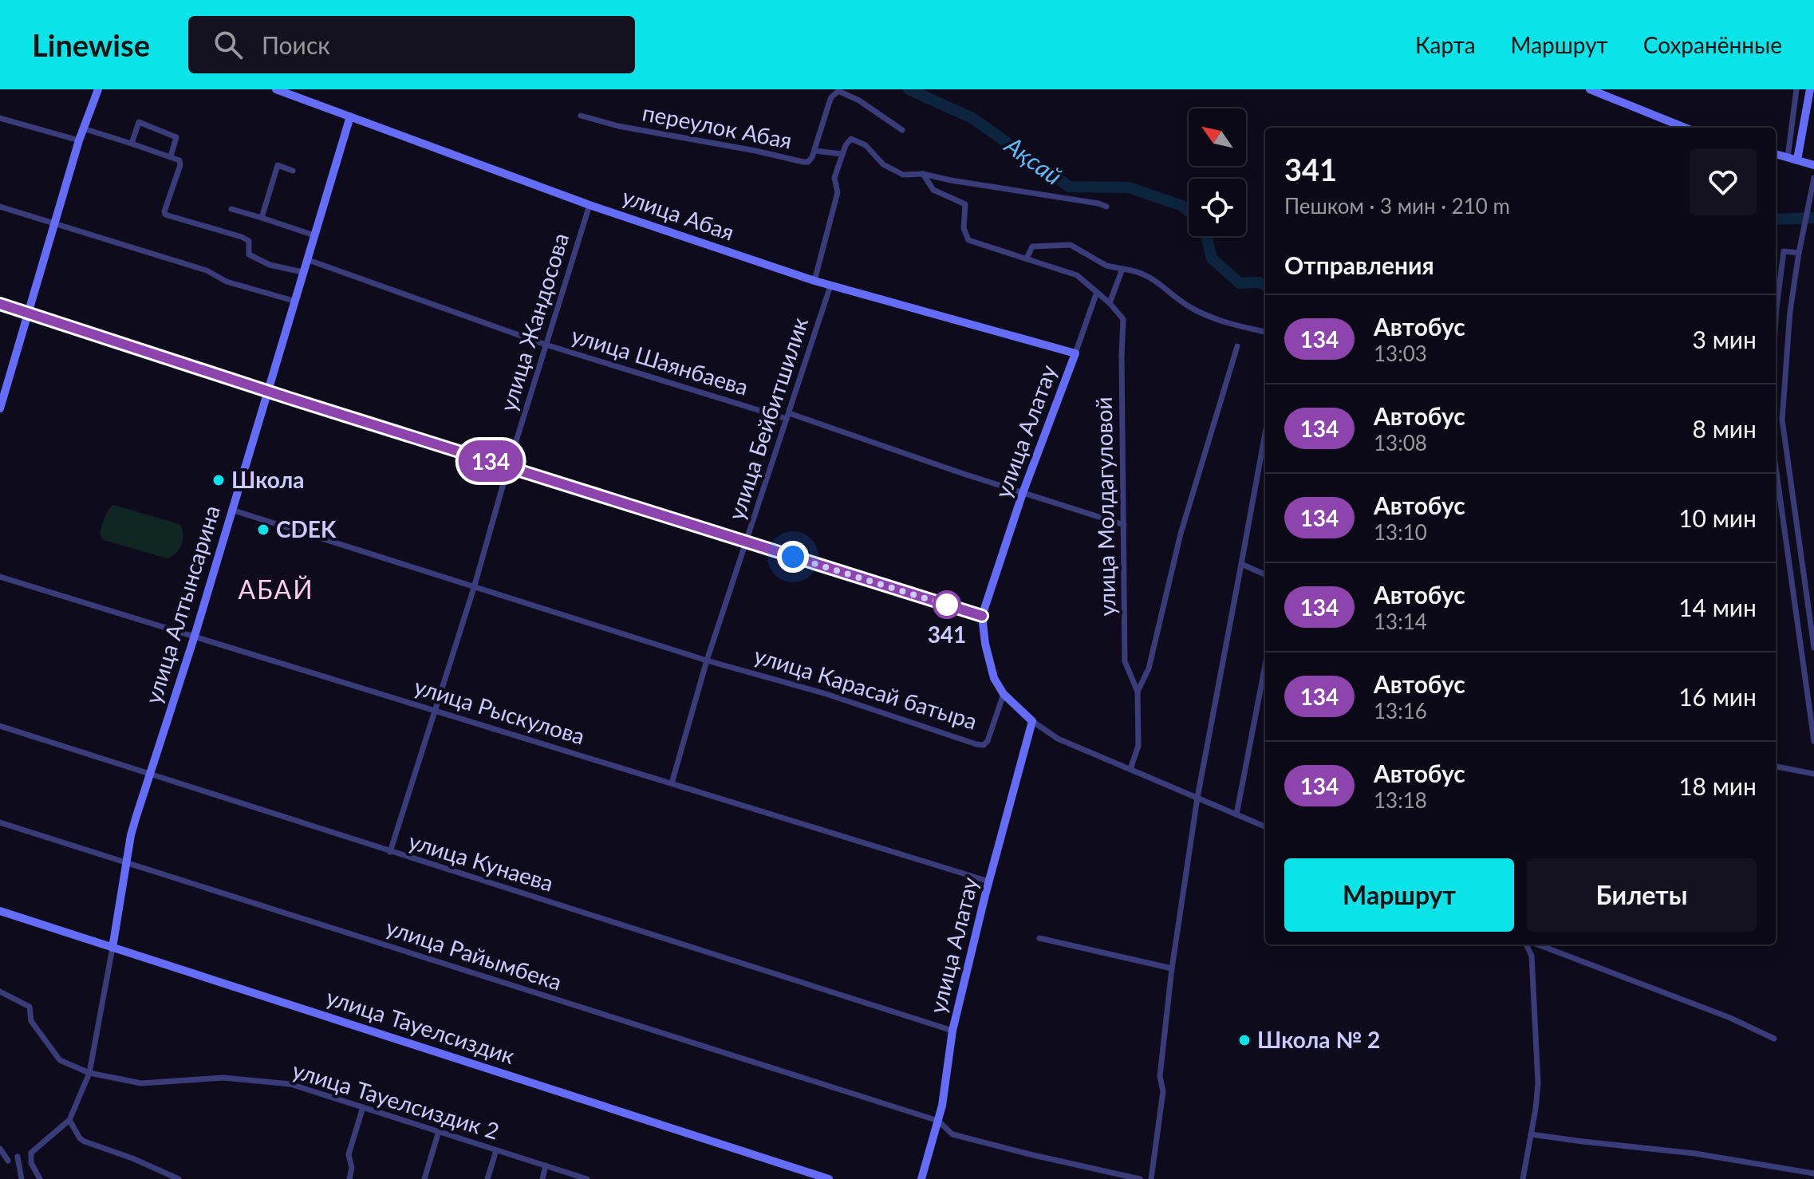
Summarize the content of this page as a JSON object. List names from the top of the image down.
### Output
{
  "streets": {
    "street": [
      "переулок Абая",
      "улица Абая",
      "улица Жандосова",
      "улица Шаянбаева",
      "улица Бейбитшилик",
      "улица Алатау",
      "улица Молдагуловой",
      "улица Алтынсарина",
      "улица Карасай батыра",
      "улица Рыскулова",
      "улица Кунаева",
      "улица Райымбека",
      "улица Тауелсиздик",
      "улица Тауелсиздик 2"
    ]
  },
  "crossings": [
    ["улица Абая", "улица Жандосова"],
    ["улица Абая", "улица Бейбитшилик"],
    ["улица Абая", "улица Алатау"],
    ["улица Абая", "улица Алтынсарина"],
    ["улица Жандосова", "улица Шаянбаева"],
    ["улица Жандосова", "улица Карасай батыра"],
    ["улица Жандосова", "улица Рыскулова"],
    ["улица Жандосова", "улица Кунаева"],
    ["улица Шаянбаева", "улица Бейбитшилик"],
    ["улица Шаянбаева", "улица Алатау"],
    ["улица Шаянбаева", "улица Молдагуловой"],
    ["улица Шаянбаева", "улица Алтынсарина"],
    ["улица Бейбитшилик", "улица Карасай батыра"],
    ["улица Бейбитшилик", "улица Рыскулова"],
    ["улица Алатау", "улица Карасай батыра"],
    ["улица Алатау", "улица Рыскулова"],
    ["улица Алатау", "улица Кунаева"],
    ["улица Алатау", "улица Райымбека"],
    ["улица Алтынсарина", "улица Карасай батыра"],
    ["улица Алтынсарина", "улица Рыскулова"],
    ["улица Алтынсарина", "улица Кунаева"],
    ["улица Алтынсарина", "улица Райымбека"],
    ["улица Алтынсарина", "улица Тауелсиздик"],
    ["улица Алтынсарина", "улица Тауелсиздик 2"]
  ],
  "districts": ["АБАЙ"],
  "water": ["Ақсай"],
  "places": [
    "Школа",
    "CDEK",
    "341",
    "Школа № 2"
  ],
  "lines": ["bus line 134"],
  "north": "top left",
  "page": {
    "header": "Linewise",
    "search": "Поиск",
    "nav": ["Карта", "Маршрут", "Сохранённые"],
    "on_map": "134",
    "heading": [
      ["341", "Пешком · 3 мин · 210 m"],
      "Отправления"
    ],
    "list": [
      {
        "mark": "134",
        "name": "Автобус",
        "note": "13:03",
        "value": "3 мин"
      },
      {
        "mark": "134",
        "name": "Автобус",
        "note": "13:08",
        "value": "8 мин"
      },
      {
        "mark": "134",
        "name": "Автобус",
        "note": "13:10",
        "value": "10 мин"
      },
      {
        "mark": "134",
        "name": "Автобус",
        "note": "13:14",
        "value": "14 мин"
      },
      {
        "mark": "134",
        "name": "Автобус",
        "note": "13:16",
        "value": "16 мин"
      },
      {
        "mark": "134",
        "name": "Автобус",
        "note": "13:18",
        "value": "18 мин"
      }
    ],
    "buttons": ["Маршрут", "Билеты"]
  }
}
